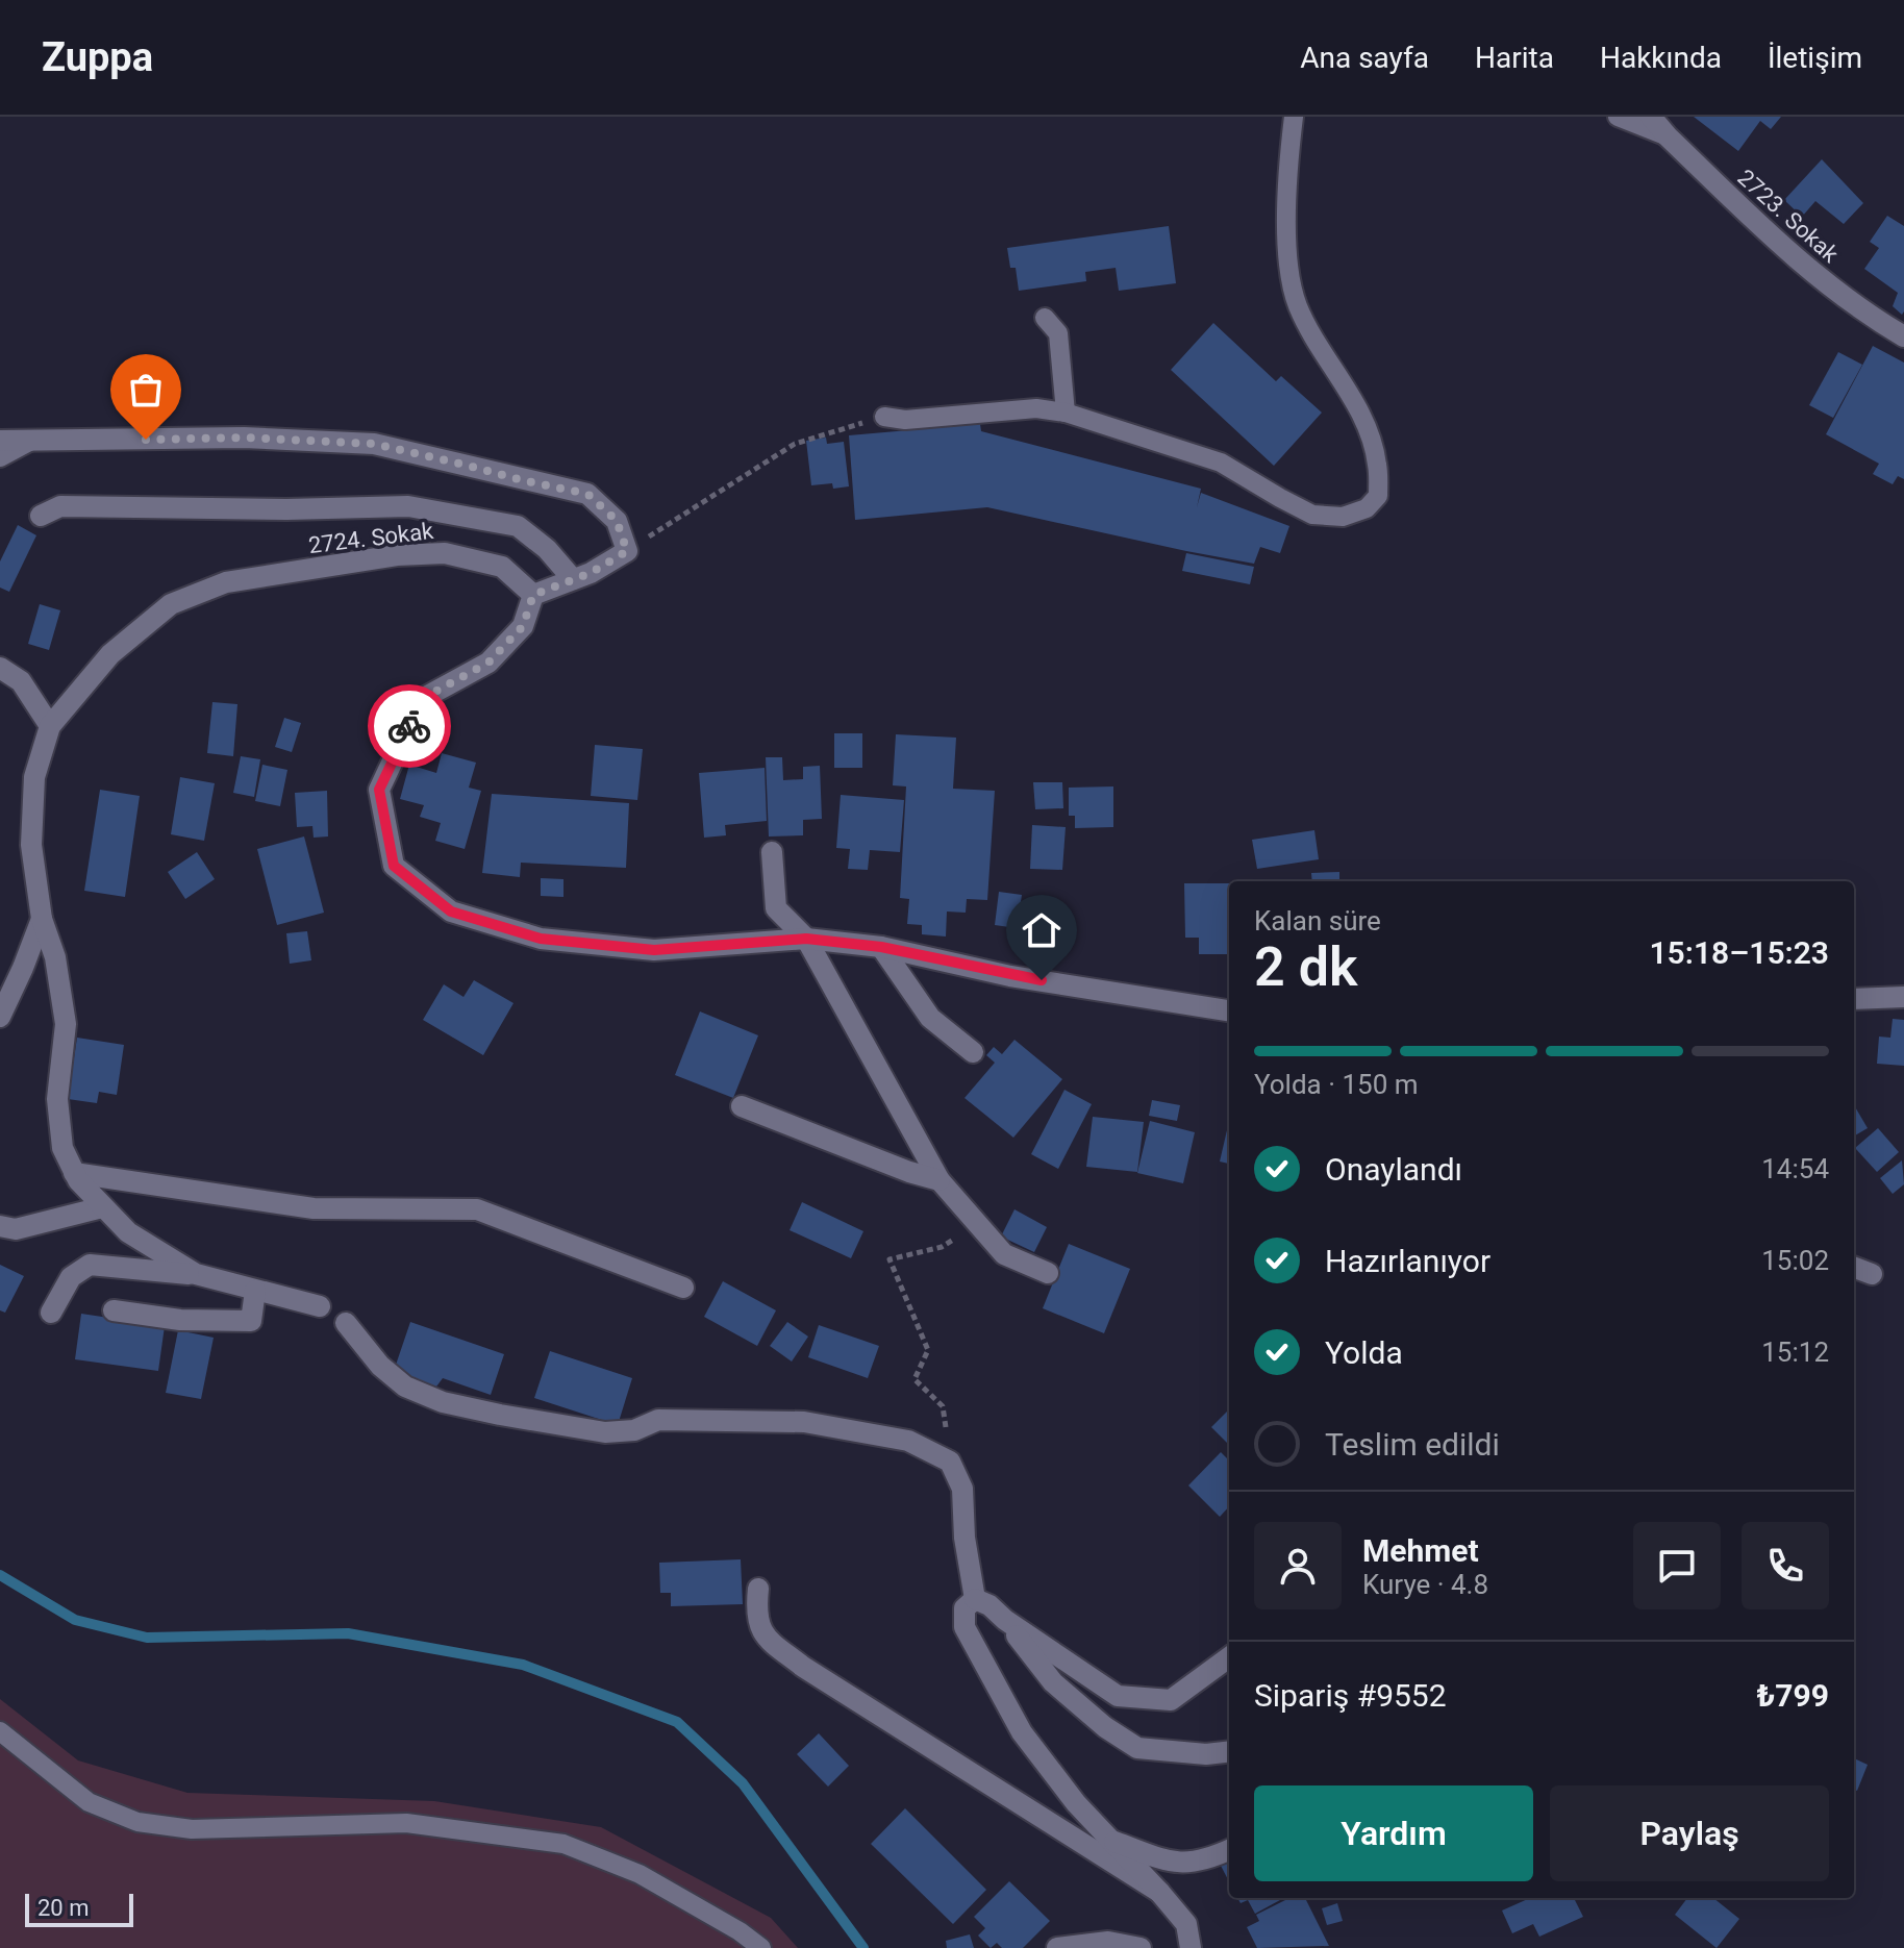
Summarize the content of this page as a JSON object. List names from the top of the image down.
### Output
{
  "streets": {
    "street": ["2723. Sokak", "2724. Sokak"]
  },
  "scale_bar": "20 m",
  "page": {
    "header": "Zuppa",
    "nav": [
      "Ana sayfa",
      "Harita",
      "Hakkında",
      "İletişim"
    ],
    "heading": ["2 dk", "Kalan süre", "15:18–15:23"],
    "panel": [
      "Mehmet",
      "Kurye · 4.8",
      "Sipariş #9552",
      "₺799"
    ],
    "bar": "Yolda · 150 m",
    "list": [
      ["Onaylandı", "14:54"],
      ["Hazırlanıyor", "15:02"],
      ["Yolda", "15:12"],
      "Teslim edildi"
    ],
    "buttons": ["Yardım", "Paylaş"],
    "scale": "20 m"
  }
}
